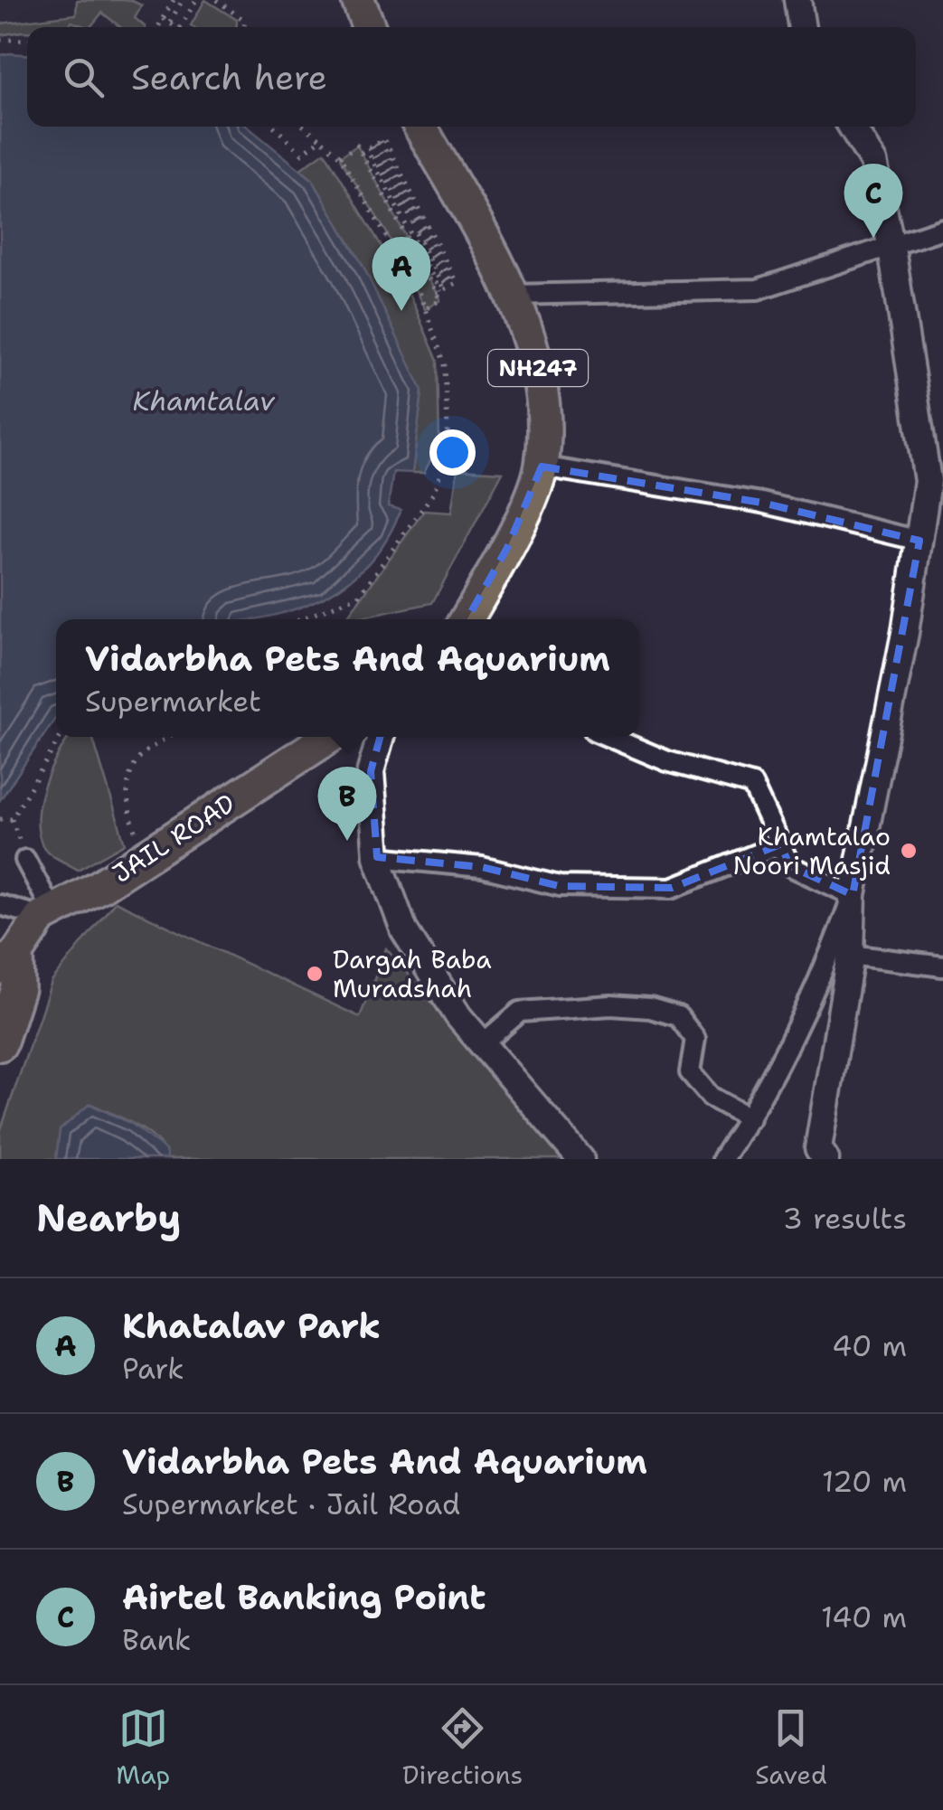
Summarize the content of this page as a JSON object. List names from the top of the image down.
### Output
{
  "streets": {
    "highway": ["NH247", "JAIL ROAD"]
  },
  "water": ["Khamtalav"],
  "places": ["Khamtalao Noori Masjid", "Dargah Baba Muradshah"],
  "page": {
    "search": "Search here",
    "pins": ["C", "A", "B"],
    "popup": ["Vidarbha Pets And Aquarium", "Supermarket"],
    "heading": ["Nearby", "3 results"],
    "list": [
      {
        "mark": "A",
        "name": "Khatalav Park",
        "note": "Park",
        "value": "40 m"
      },
      {
        "mark": "B",
        "name": "Vidarbha Pets And Aquarium",
        "note": "Supermarket · Jail Road",
        "value": "120 m"
      },
      {
        "mark": "C",
        "name": "Airtel Banking Point",
        "note": "Bank",
        "value": "140 m"
      }
    ],
    "nav": ["Map", "Directions", "Saved"]
  }
}
